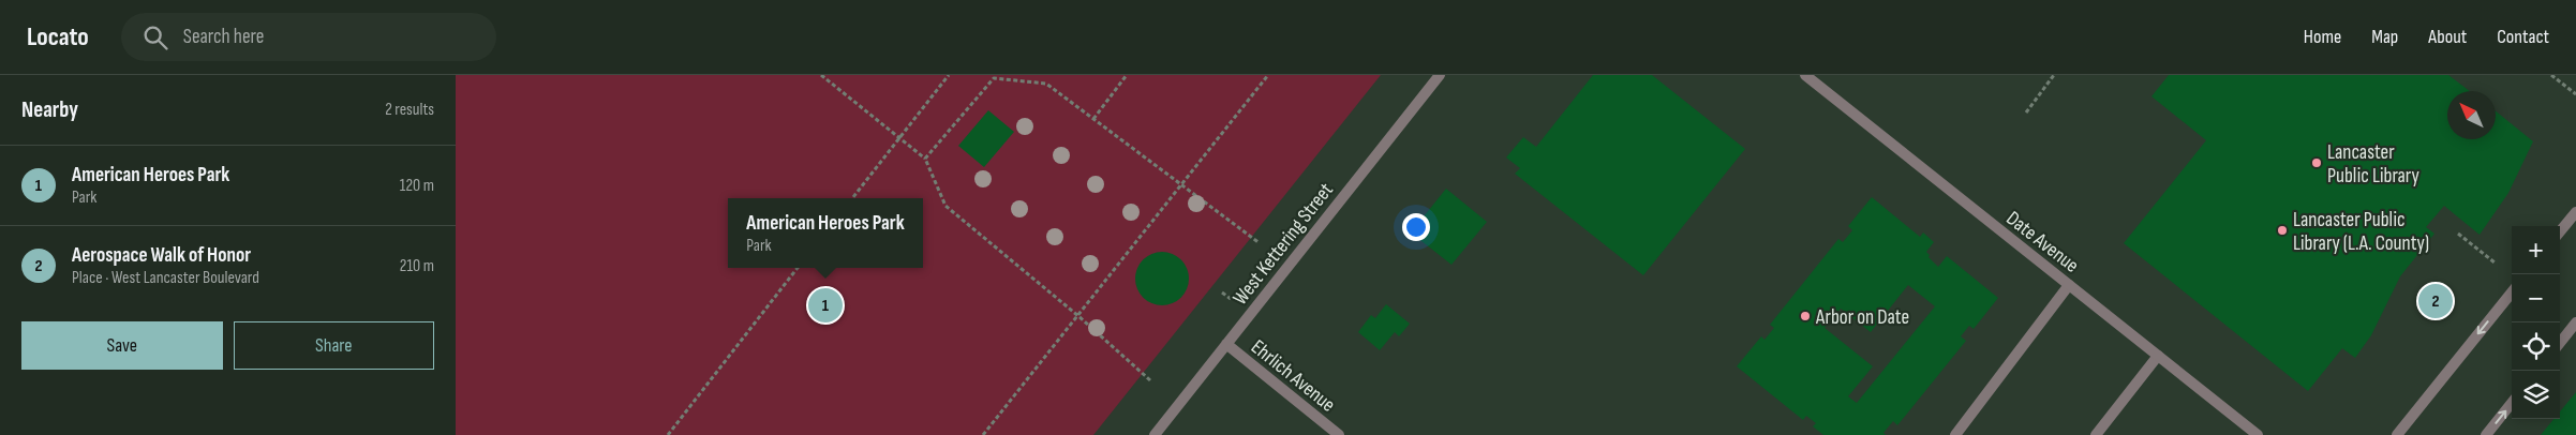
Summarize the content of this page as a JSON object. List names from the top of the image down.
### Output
{
  "streets": {
    "street": ["Date Avenue", "West Kettering Street", "Ehrlich Avenue"]
  },
  "crossings": [
    ["West Kettering Street", "Ehrlich Avenue"]
  ],
  "places": ["Lancaster Public Library", "Lancaster Public Library (L.A. County)", "Arbor on Date"],
  "north": "top left",
  "page": {
    "header": "Locato",
    "search": "Search here",
    "nav": [
      "Home",
      "Map",
      "About",
      "Contact"
    ],
    "heading": ["Nearby", "2 results"],
    "list": [
      {
        "mark": "1",
        "name": "American Heroes Park",
        "note": "Park",
        "value": "120 m"
      },
      {
        "mark": "2",
        "name": "Aerospace Walk of Honor",
        "note": "Place · West Lancaster Boulevard",
        "value": "210 m"
      }
    ],
    "popup": ["American Heroes Park", "Park"],
    "map_buttons": ["+", "−"],
    "pins": ["2", "1"],
    "buttons": ["Save", "Share"]
  }
}
